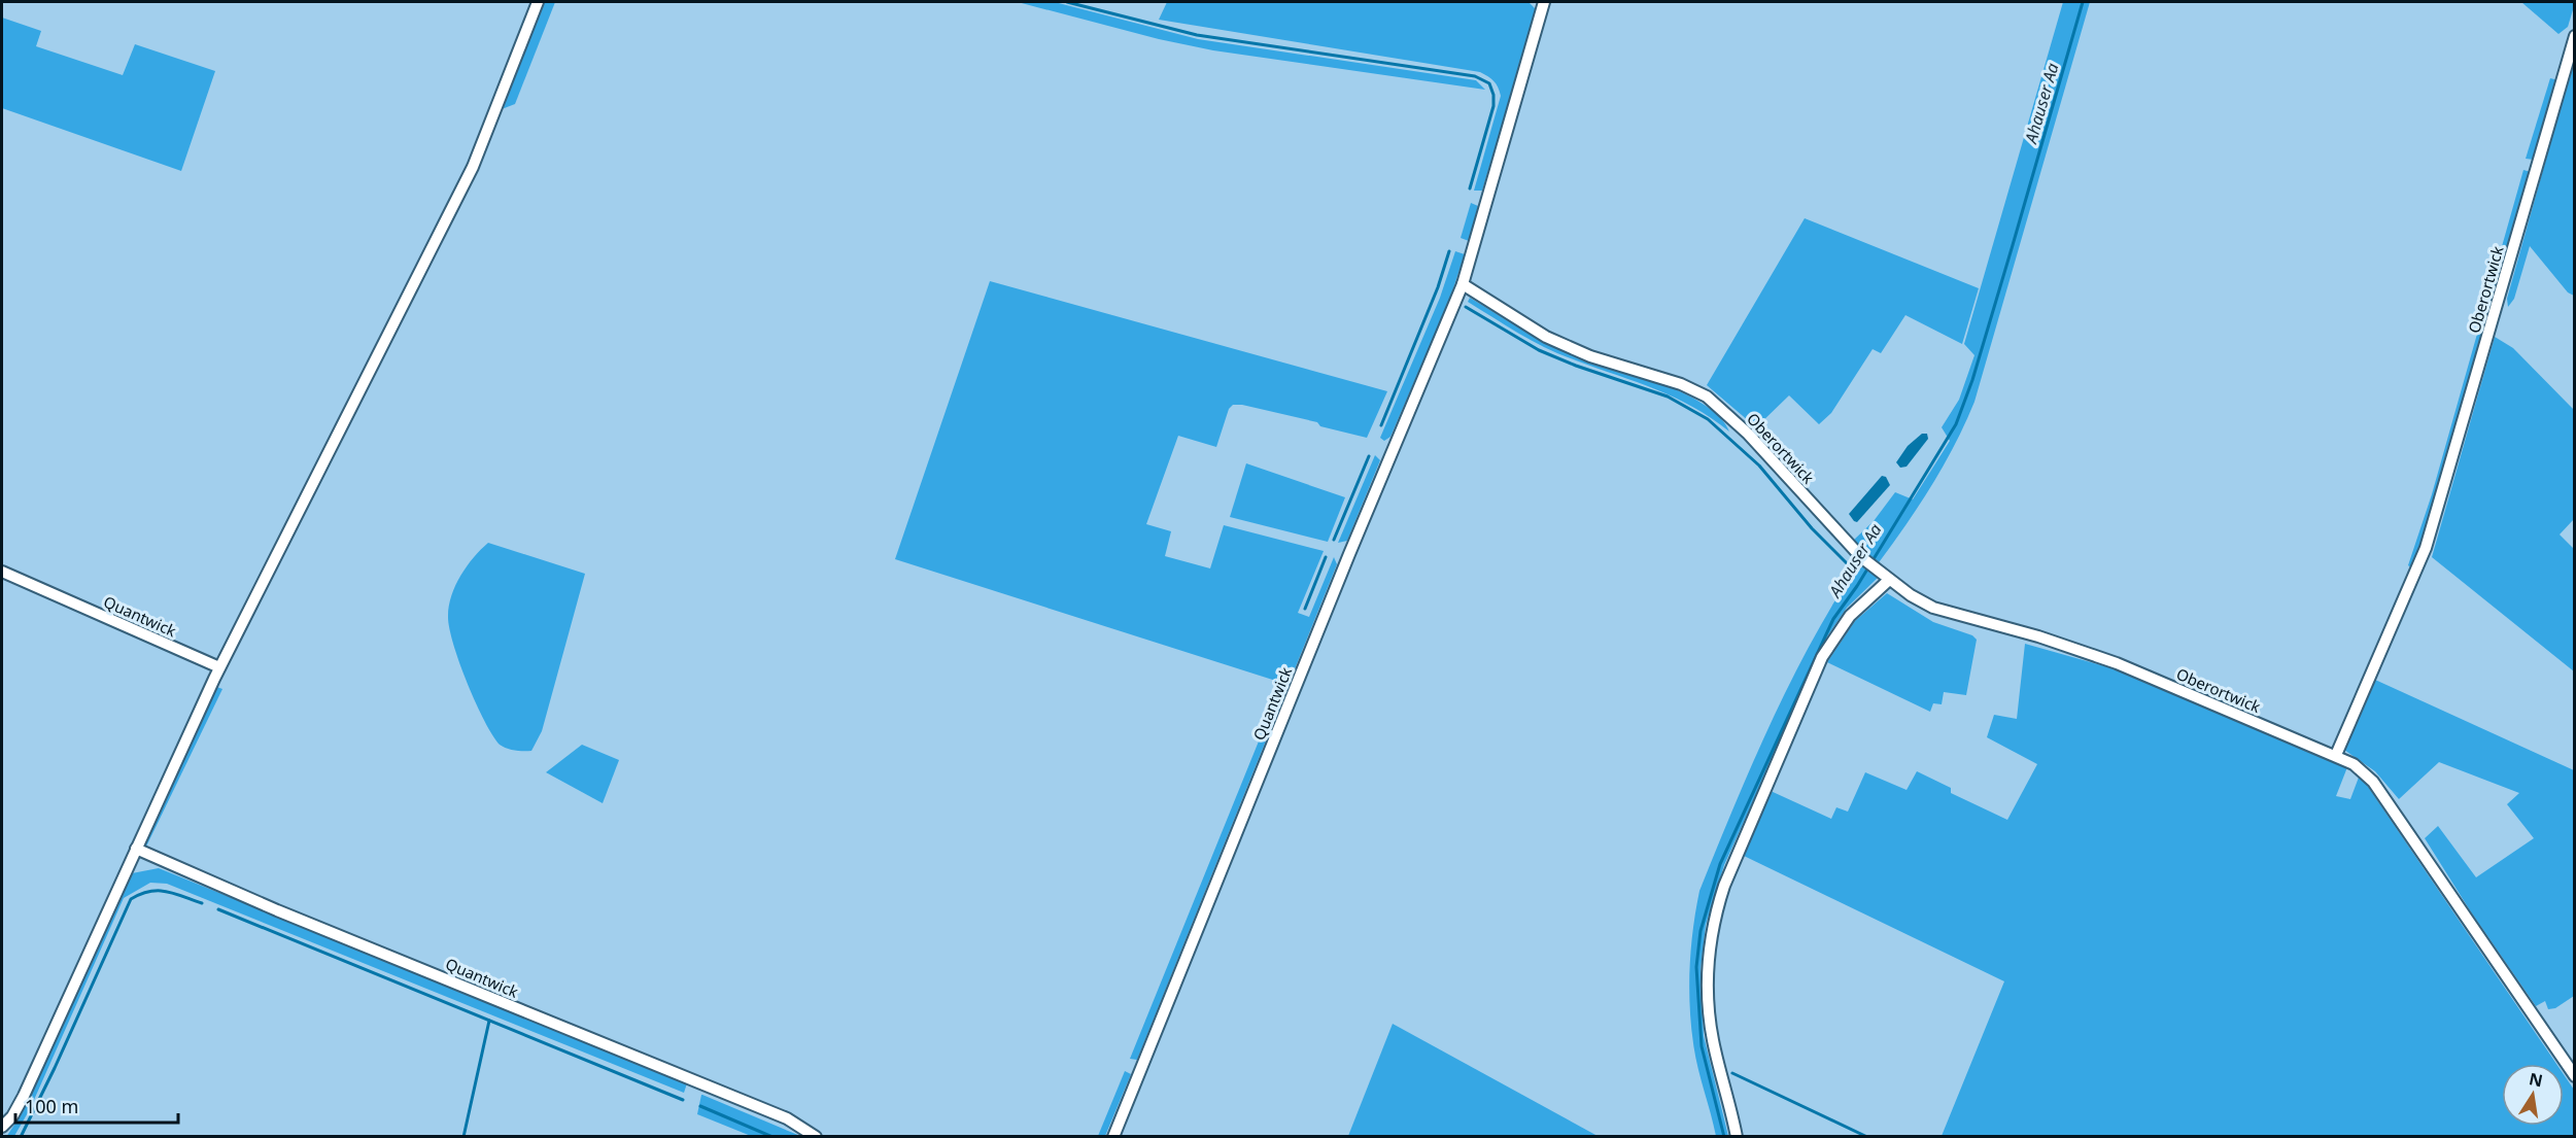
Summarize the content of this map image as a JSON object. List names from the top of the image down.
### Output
{
  "streets": {
    "street": ["Oberortwick", "Quantwick"]
  },
  "crossings": [
    ["Oberortwick", "Quantwick"]
  ],
  "water": ["Ahauser Aa"],
  "scale_bar": "100 m",
  "north": "top"
}
